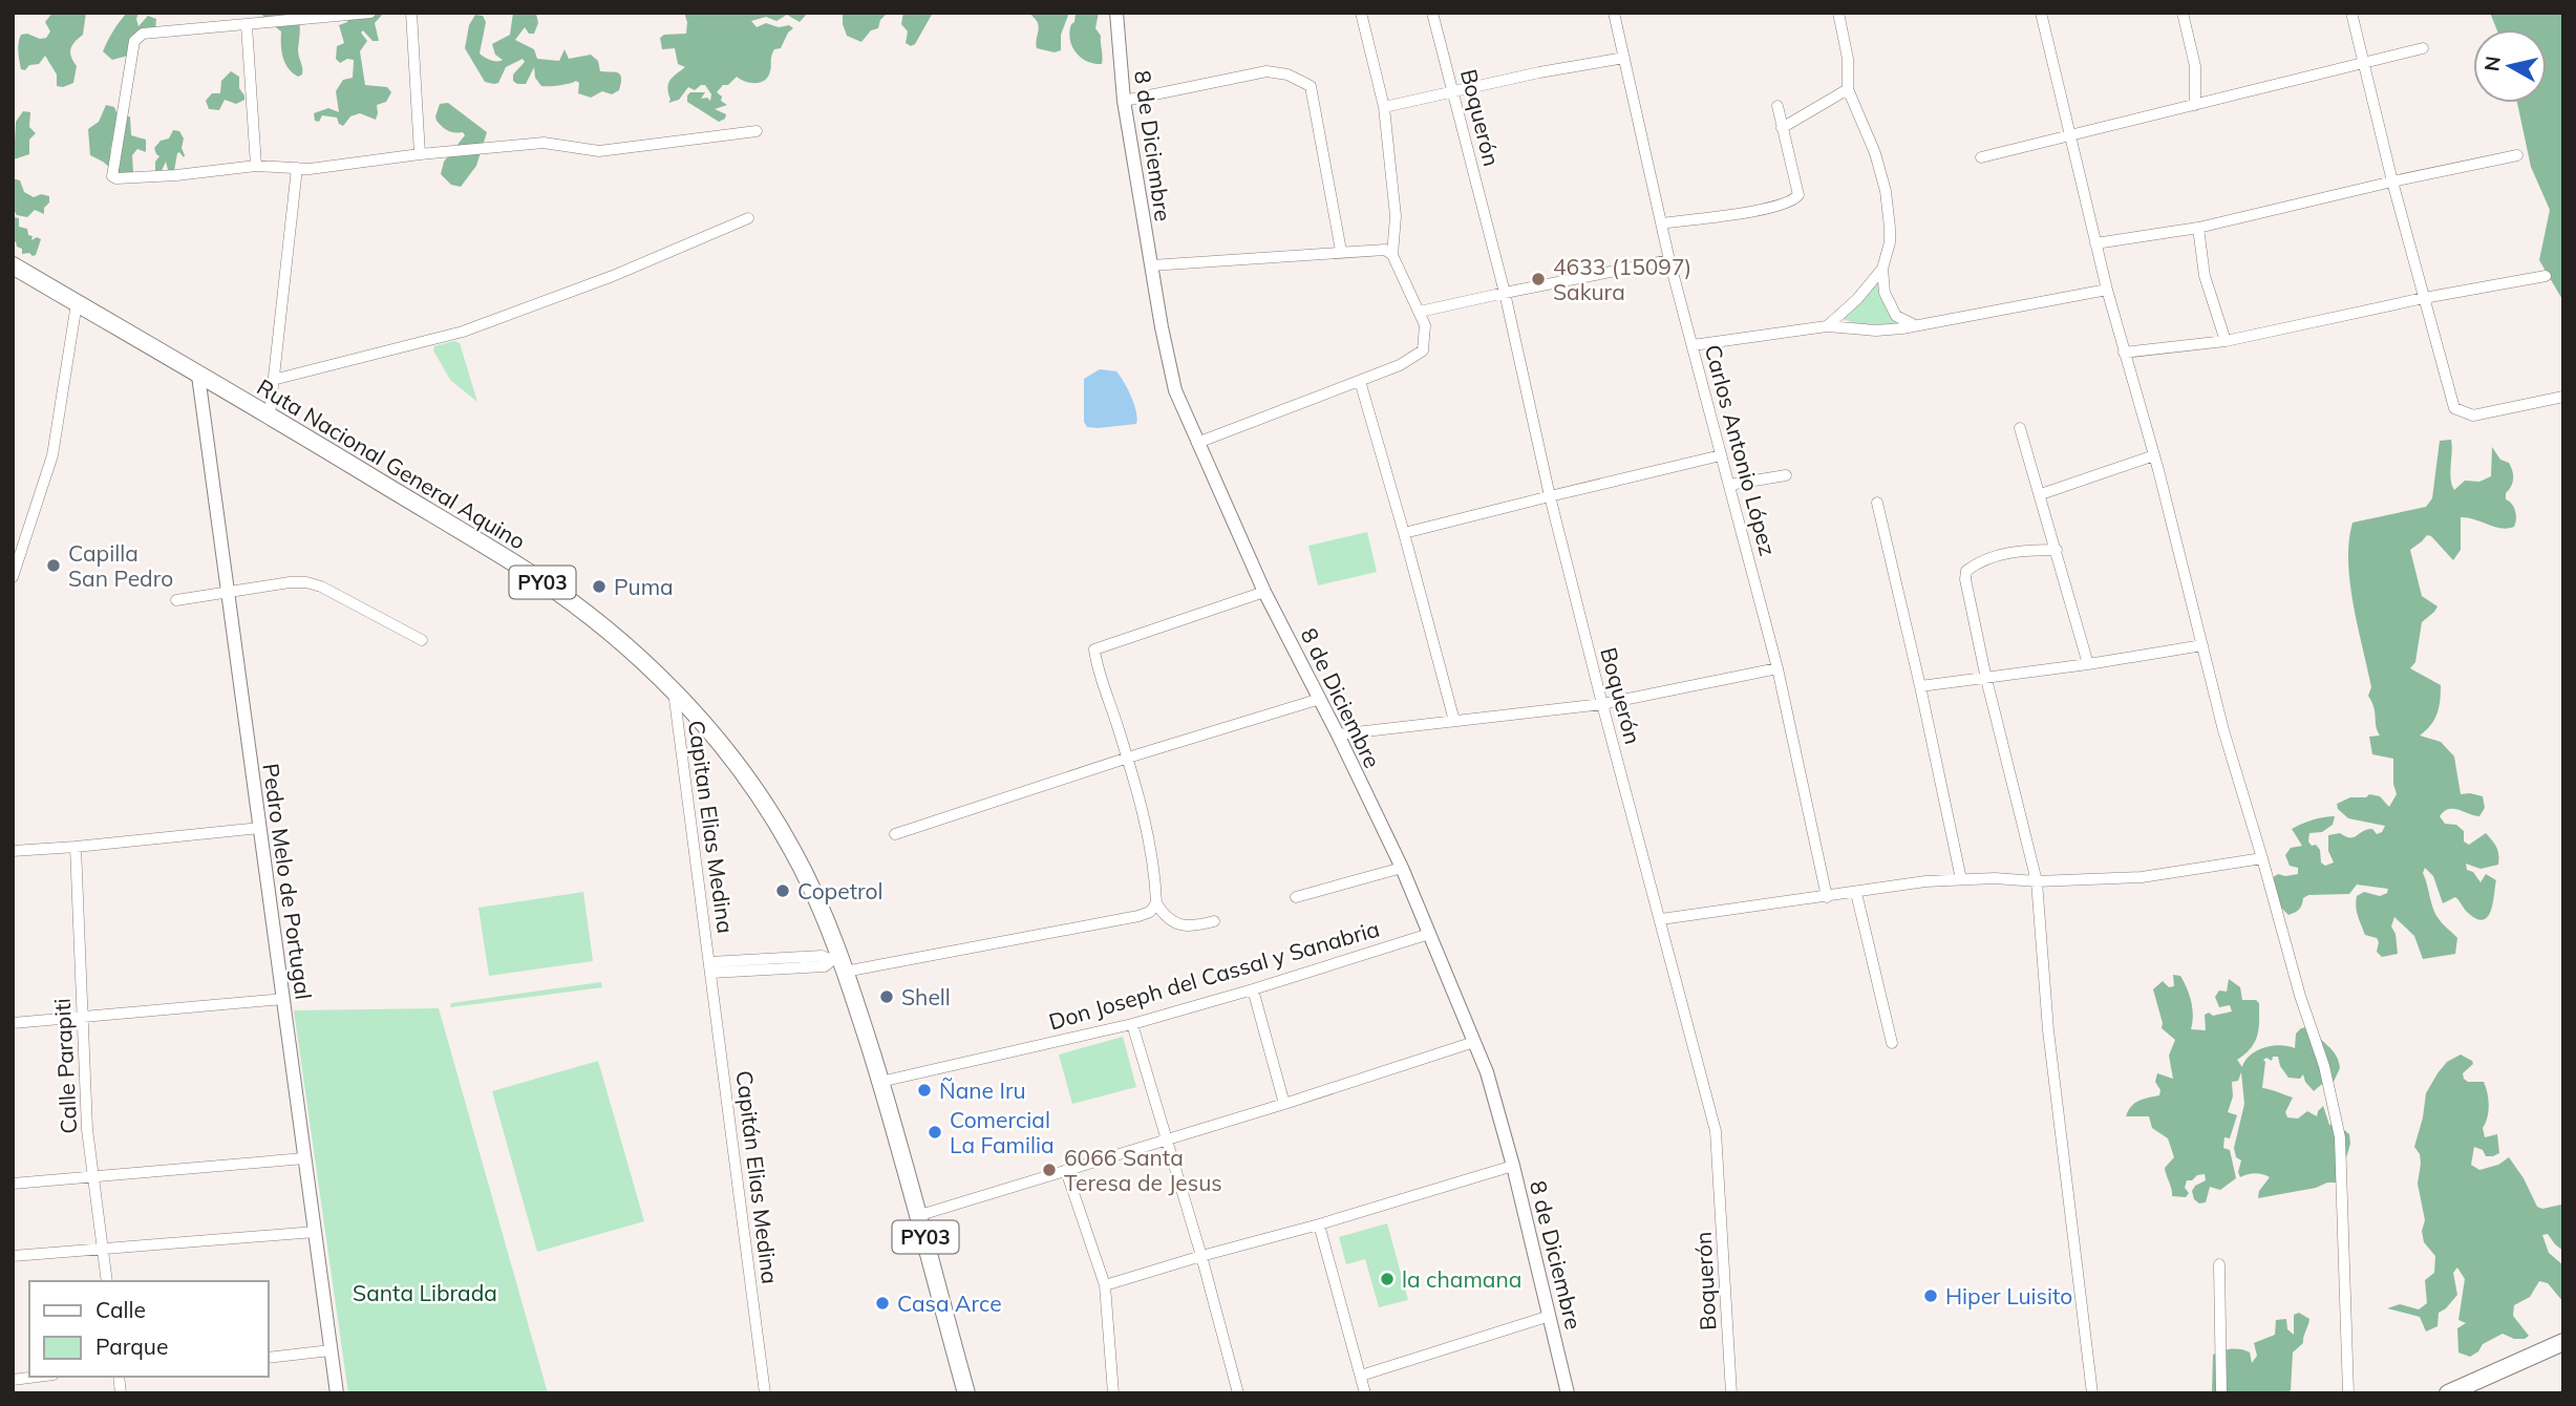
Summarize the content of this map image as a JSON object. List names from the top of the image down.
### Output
{
  "streets": {
    "main road": ["Ruta Nacional General Aquino", "PY03"],
    "street": [
      "Boquerón",
      "8 de Diciembre",
      "Carlos Antonio López",
      "Capitan Elias Medina",
      "Pedro Melo de Portugal",
      "Don Joseph del Cassal y Sanabria",
      "Calle Parapiti",
      "Capitán Elias Medina"
    ]
  },
  "crossings": [
    ["8 de Diciembre", "Don Joseph del Cassal y Sanabria"],
    ["Ruta Nacional General Aquino", "Capitan Elias Medina"],
    ["Ruta Nacional General Aquino", "Pedro Melo de Portugal"],
    ["Ruta Nacional General Aquino", "Don Joseph del Cassal y Sanabria"],
    ["Capitan Elias Medina", "Capitán Elias Medina"]
  ],
  "parks": ["Santa Librada"],
  "places": [
    "4633 (15097) Sakura",
    "Capilla San Pedro",
    "Puma",
    "Copetrol",
    "Shell",
    "Ñane Iru",
    "Comercial La Familia",
    "6066 Santa Teresa de Jesus",
    "la chamana",
    "Hiper Luisito",
    "Casa Arce"
  ],
  "legend": ["Calle", "Parque"],
  "north": "left"
}
